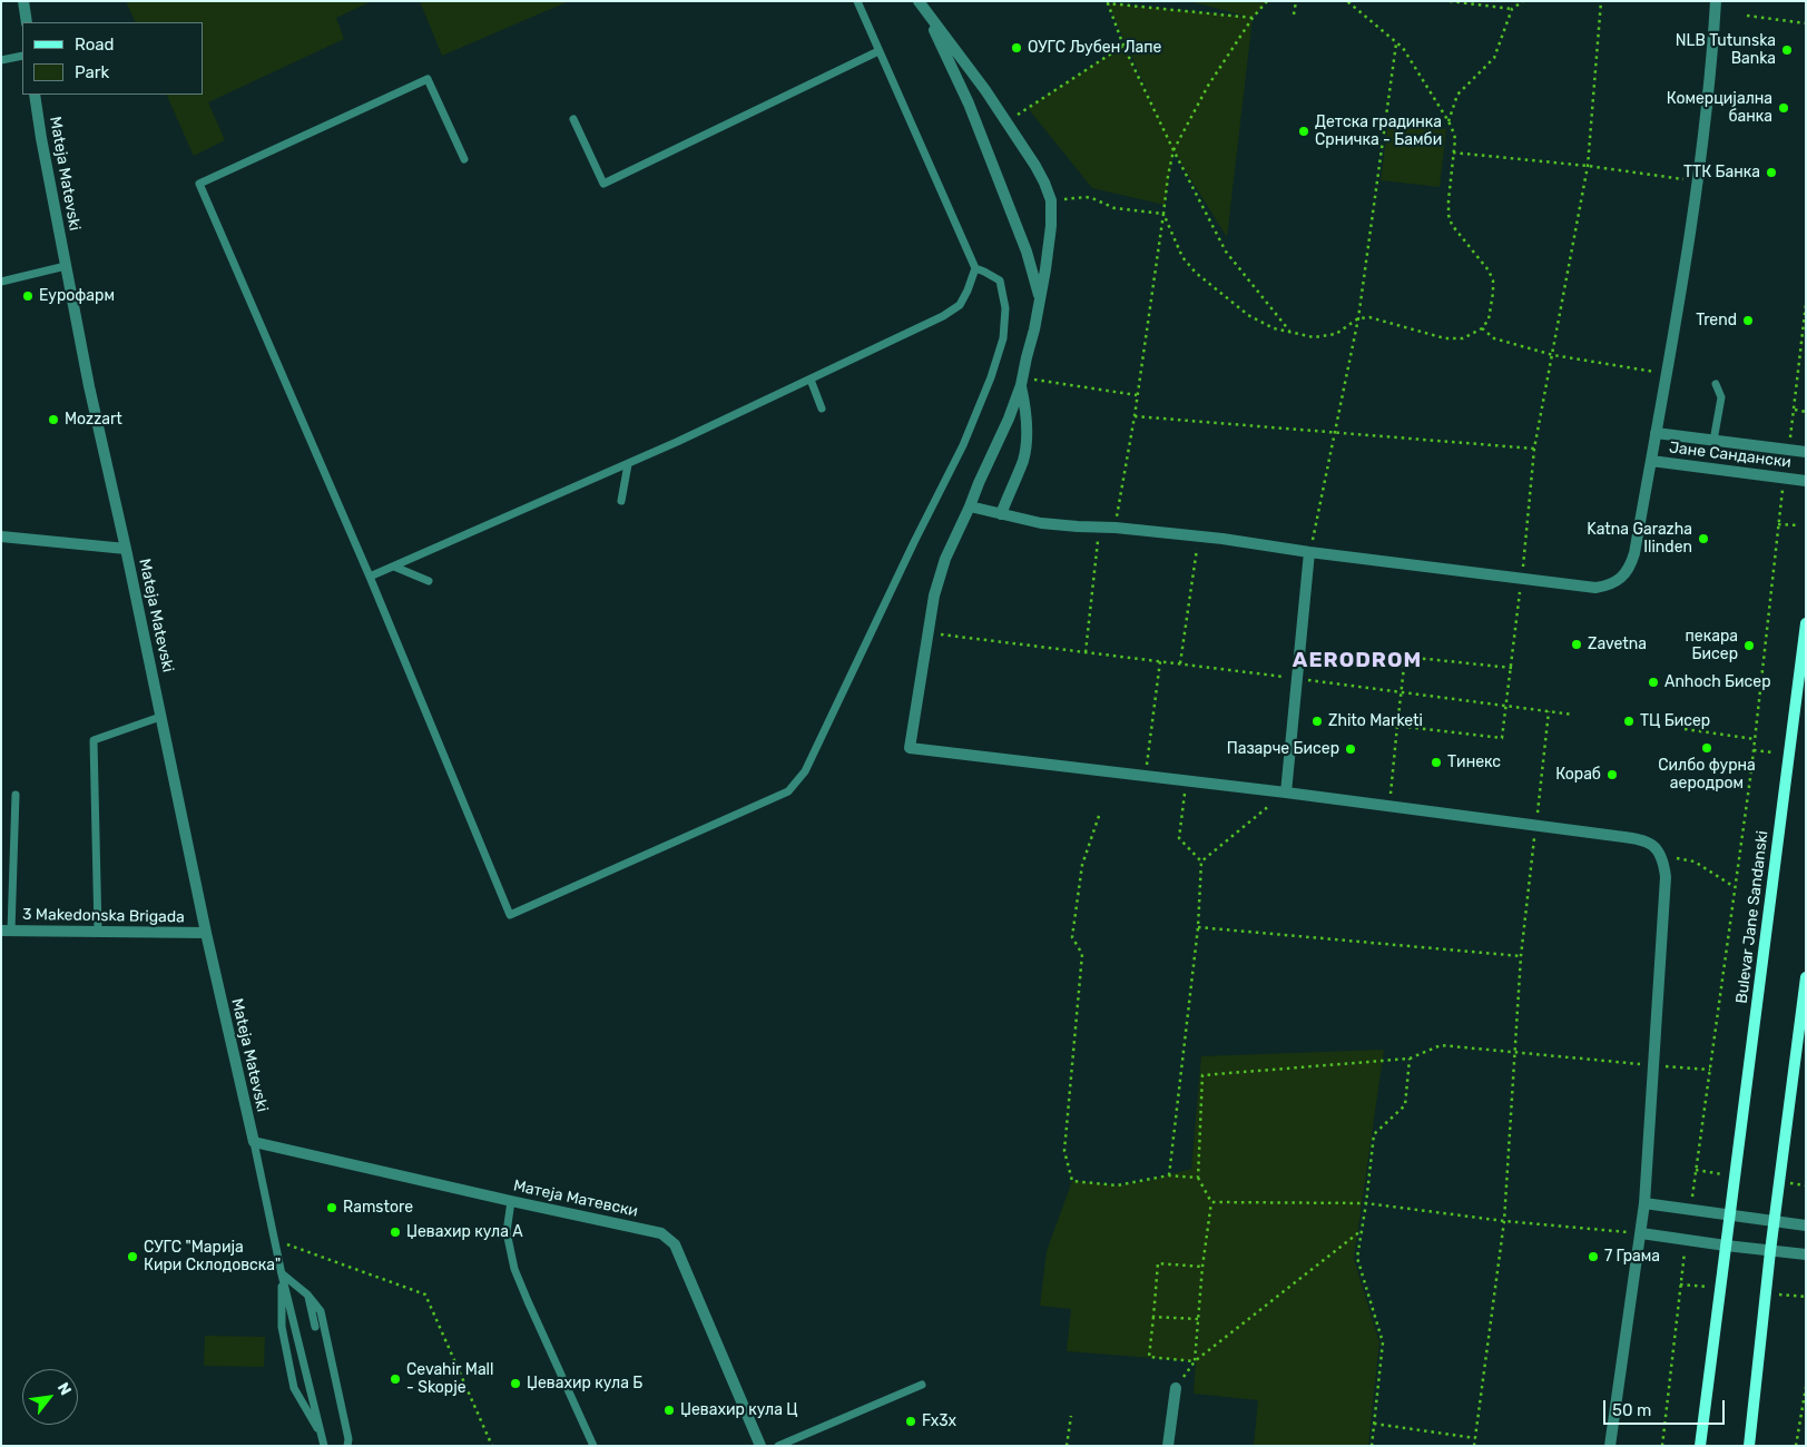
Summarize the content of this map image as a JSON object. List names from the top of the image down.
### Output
{
  "streets": {
    "street": [
      "Mateja Matevski",
      "Јане Сандански",
      "3 Makedonska Brigada",
      "Bulevar Jane Sandanski",
      "Матеја Матевски"
    ]
  },
  "crossings": [
    ["Mateja Matevski", "3 Makedonska Brigada"],
    ["Mateja Matevski", "Матеја Матевски"]
  ],
  "districts": ["AERODROM"],
  "places": [
    "ОУГС Љубен Лапе",
    "NLB Tutunska Banka",
    "Комерцијална банка",
    "Детска градинка Срничка - Бамби",
    "ТТК Банка",
    "Еурофарм",
    "Trend",
    "Mozzart",
    "Katna Garazha Ilinden",
    "Zavetna",
    "пекара Бисер",
    "Anhoch Бисер",
    "Zhito Marketi",
    "ТЦ Бисер",
    "Силбо фурна аеродром",
    "Пазарче Бисер",
    "Тинекс",
    "Кораб",
    "Ramstore",
    "Џевахир кула А",
    "СУГС \"Марија Кири Склодовска\"",
    "7 Грама",
    "Cevahir Mall - Skopje",
    "Џевахир кула Б",
    "Џевахир кула Ц",
    "Fx3x"
  ],
  "legend": ["Road", "Park"],
  "scale_bar": "50 m",
  "north": "top right"
}
